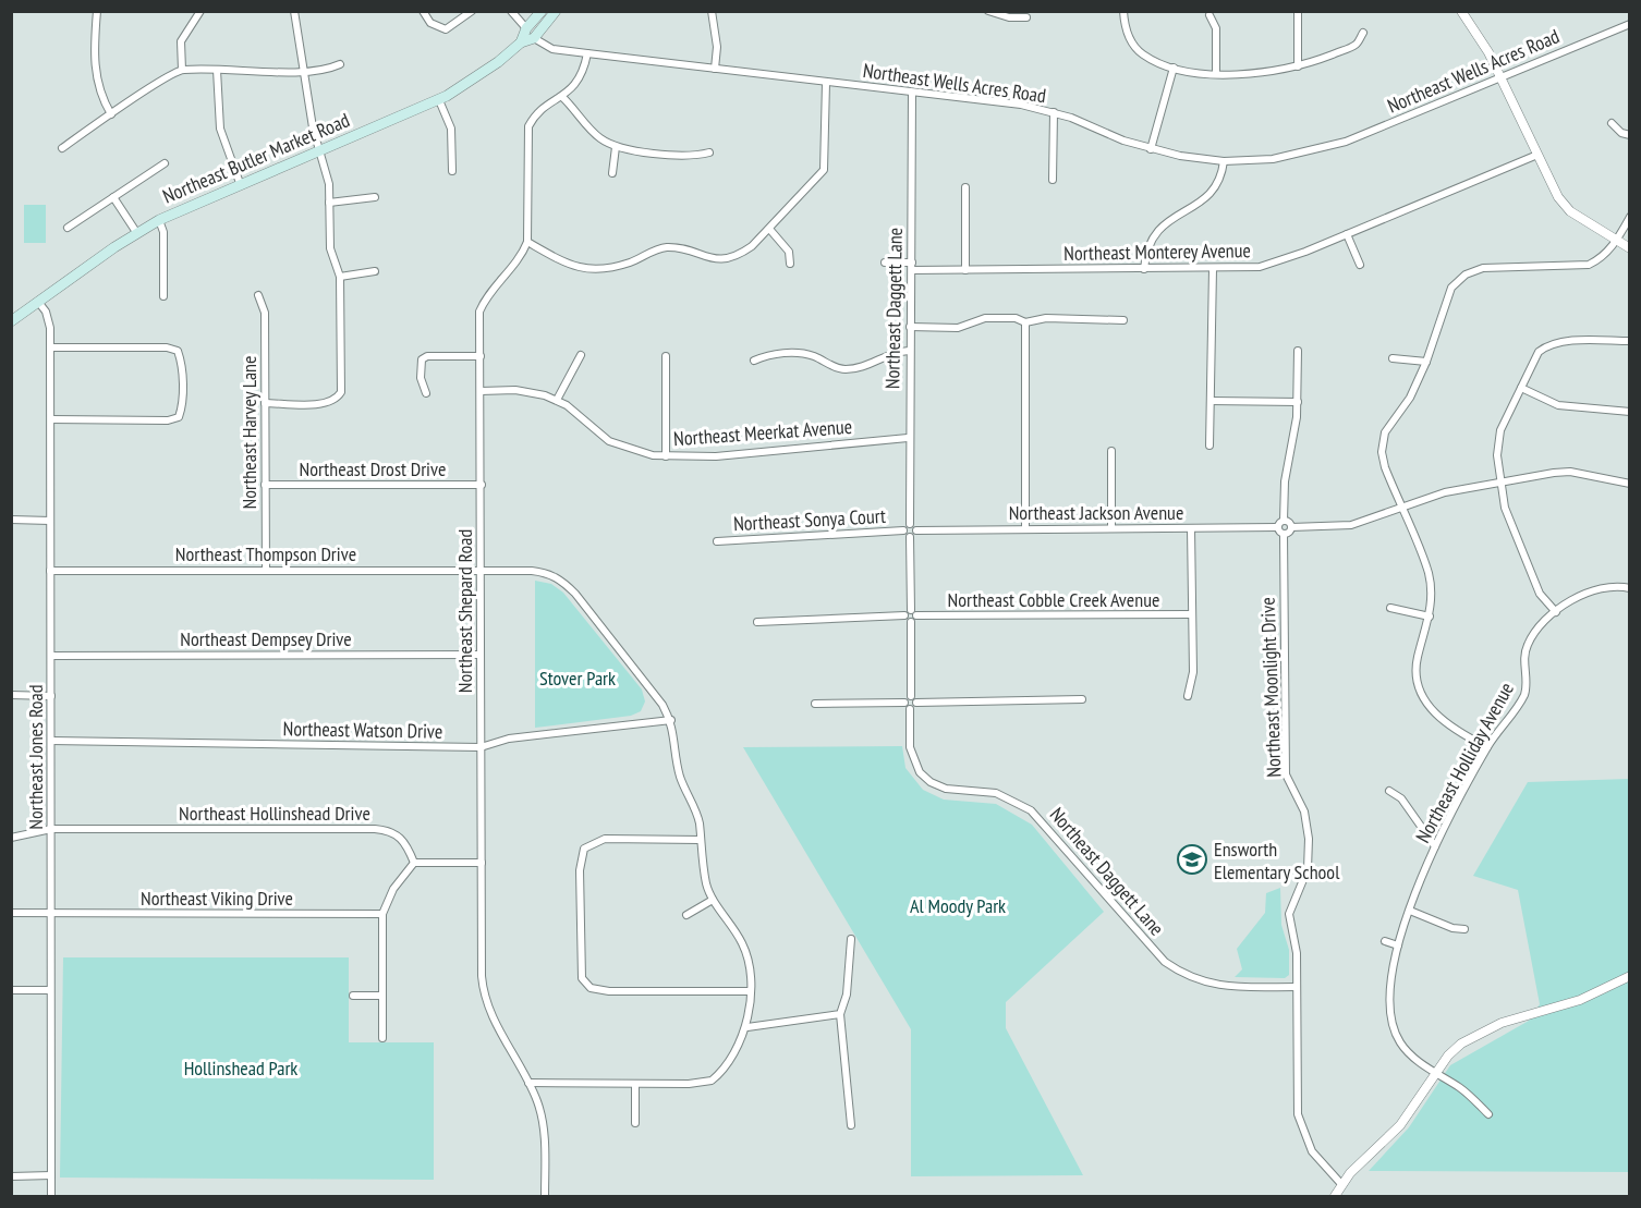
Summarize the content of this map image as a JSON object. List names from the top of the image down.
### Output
{
  "streets": {
    "main road": ["Northeast Butler Market Road"],
    "street": [
      "Northeast Wells Acres Road",
      "Northeast Monterey Avenue",
      "Northeast Daggett Lane",
      "Northeast Harvey Lane",
      "Northeast Meerkat Avenue",
      "Northeast Drost Drive",
      "Northeast Jackson Avenue",
      "Northeast Sonya Court",
      "Northeast Thompson Drive",
      "Northeast Cobble Creek Avenue",
      "Northeast Shepard Road",
      "Northeast Dempsey Drive",
      "Northeast Moonlight Drive",
      "Northeast Watson Drive",
      "Northeast Jones Road",
      "Northeast Holliday Avenue",
      "Northeast Hollinshead Drive",
      "Northeast Viking Drive"
    ]
  },
  "crossings": [
    ["Northeast Wells Acres Road", "Northeast Butler Market Road"],
    ["Northeast Wells Acres Road", "Northeast Daggett Lane"],
    ["Northeast Butler Market Road", "Northeast Jones Road"],
    ["Northeast Monterey Avenue", "Northeast Daggett Lane"],
    ["Northeast Daggett Lane", "Northeast Meerkat Avenue"],
    ["Northeast Daggett Lane", "Northeast Jackson Avenue"],
    ["Northeast Daggett Lane", "Northeast Moonlight Drive"],
    ["Northeast Harvey Lane", "Northeast Drost Drive"],
    ["Northeast Harvey Lane", "Northeast Thompson Drive"],
    ["Northeast Meerkat Avenue", "Northeast Shepard Road"],
    ["Northeast Drost Drive", "Northeast Shepard Road"],
    ["Northeast Thompson Drive", "Northeast Shepard Road"],
    ["Northeast Thompson Drive", "Northeast Watson Drive"],
    ["Northeast Thompson Drive", "Northeast Jones Road"],
    ["Northeast Shepard Road", "Northeast Dempsey Drive"],
    ["Northeast Shepard Road", "Northeast Watson Drive"],
    ["Northeast Dempsey Drive", "Northeast Jones Road"],
    ["Northeast Watson Drive", "Northeast Jones Road"],
    ["Northeast Jones Road", "Northeast Hollinshead Drive"],
    ["Northeast Jones Road", "Northeast Viking Drive"]
  ],
  "parks": ["Stover Park", "Al Moody Park", "Hollinshead Park"],
  "places": {
    "school or university": ["Ensworth Elementary School"]
  }
}
